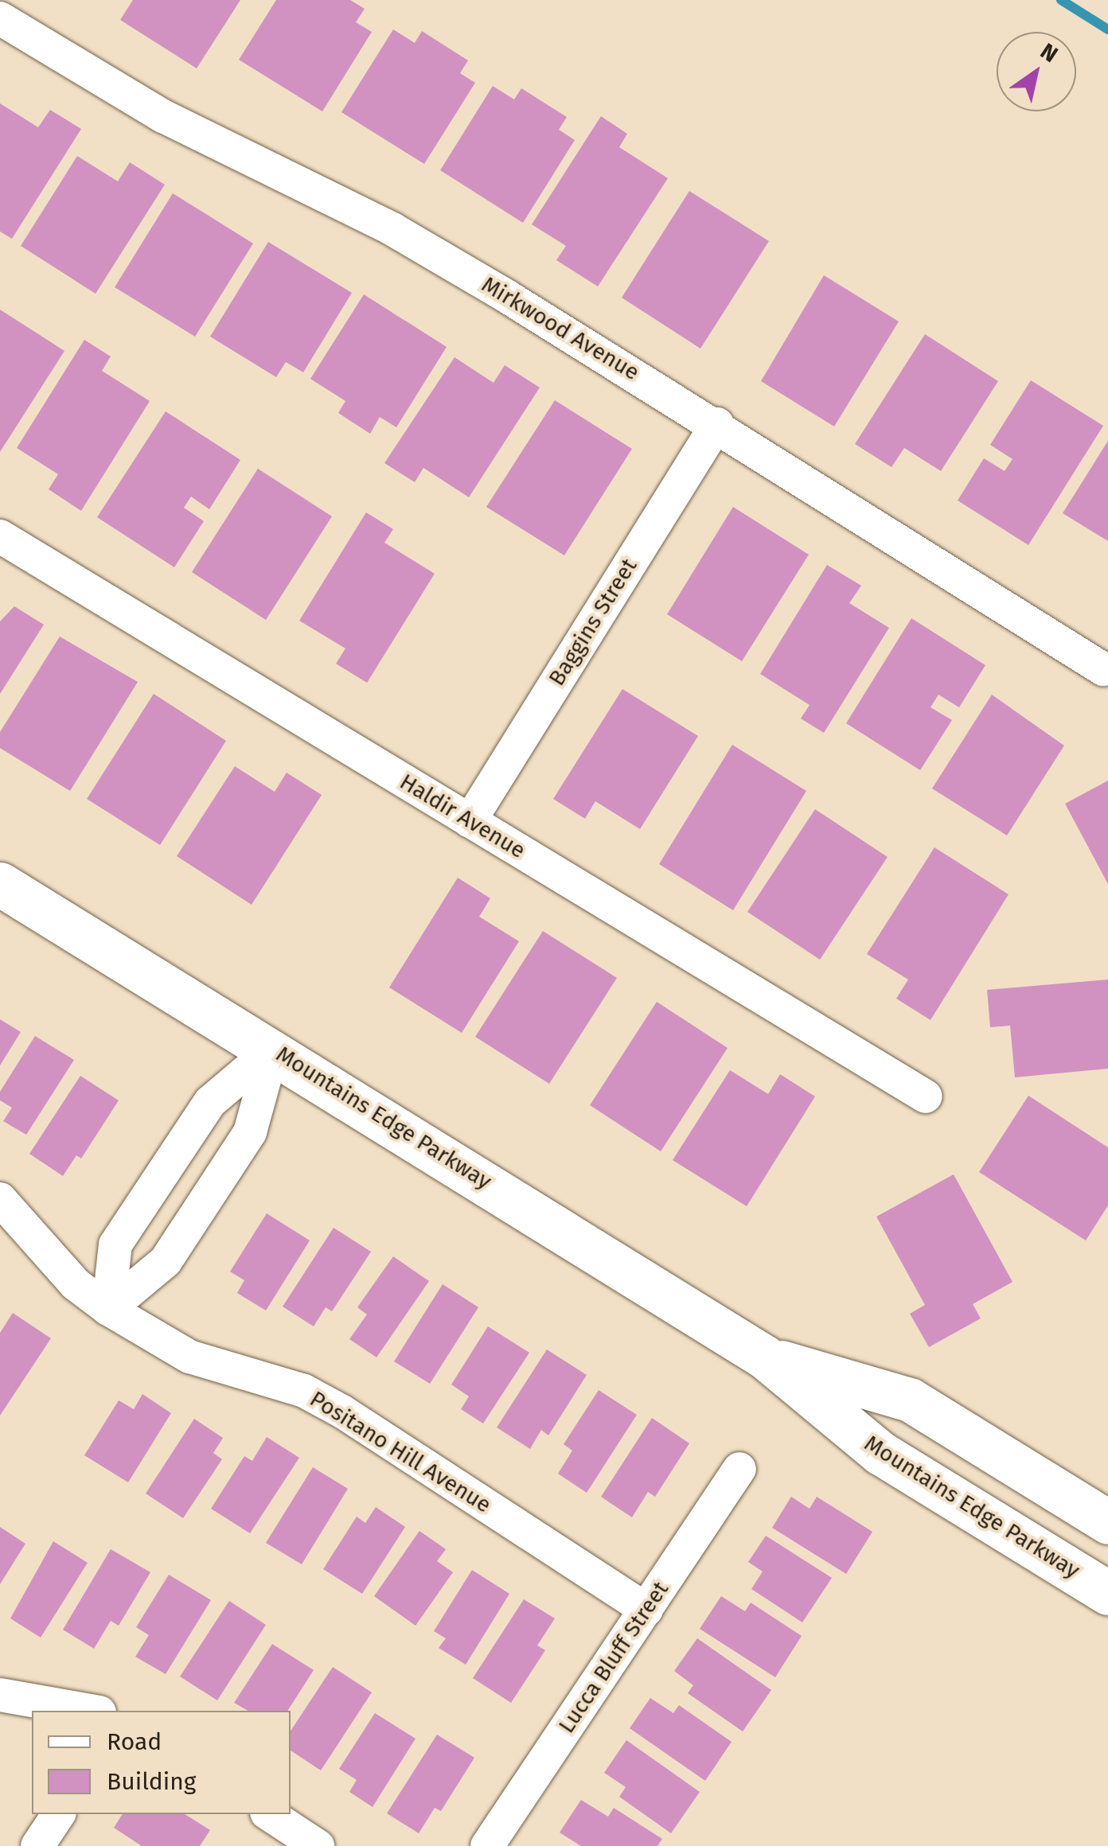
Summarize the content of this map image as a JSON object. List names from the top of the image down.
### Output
{
  "streets": {
    "street": [
      "Mirkwood Avenue",
      "Baggins Street",
      "Haldir Avenue",
      "Mountains Edge Parkway",
      "Positano Hill Avenue",
      "Lucca Bluff Street"
    ]
  },
  "crossings": [
    ["Mirkwood Avenue", "Baggins Street"],
    ["Baggins Street", "Haldir Avenue"],
    ["Positano Hill Avenue", "Lucca Bluff Street"]
  ],
  "legend": ["Road", "Building"],
  "north": "top right"
}
